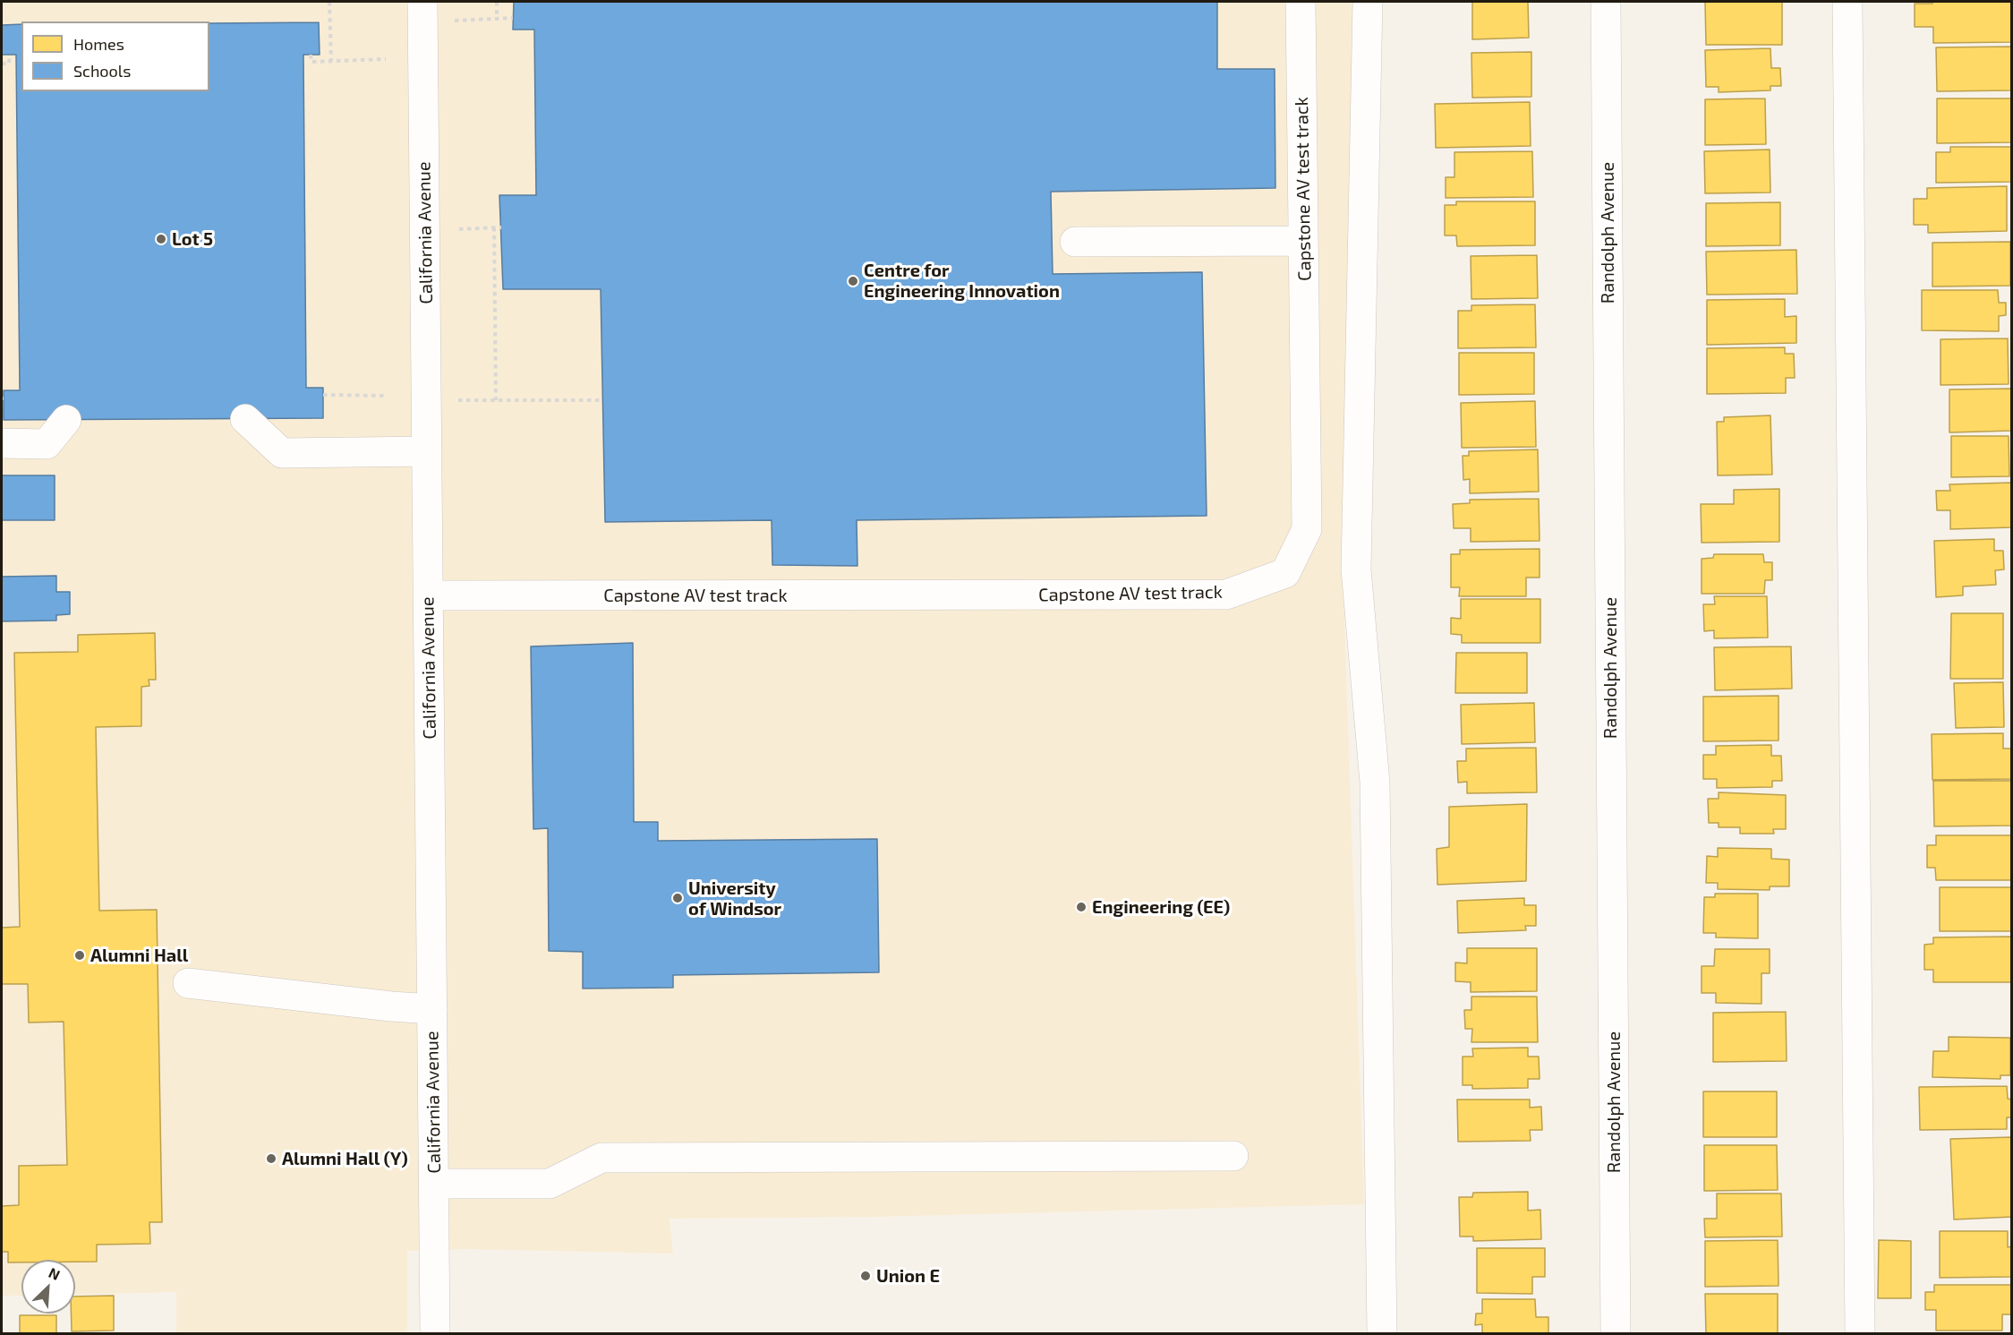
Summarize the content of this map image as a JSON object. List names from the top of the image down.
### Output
{
  "streets": {
    "street": ["Capstone AV test track", "California Avenue", "Randolph Avenue"]
  },
  "crossings": [
    ["Capstone AV test track", "California Avenue"]
  ],
  "places": [
    "Lot 5",
    "Centre for Engineering Innovation",
    "University of Windsor",
    "Engineering (EE)",
    "Alumni Hall",
    "Alumni Hall (Y)",
    "Union E"
  ],
  "legend": ["Homes", "Schools"],
  "north": "top right"
}
